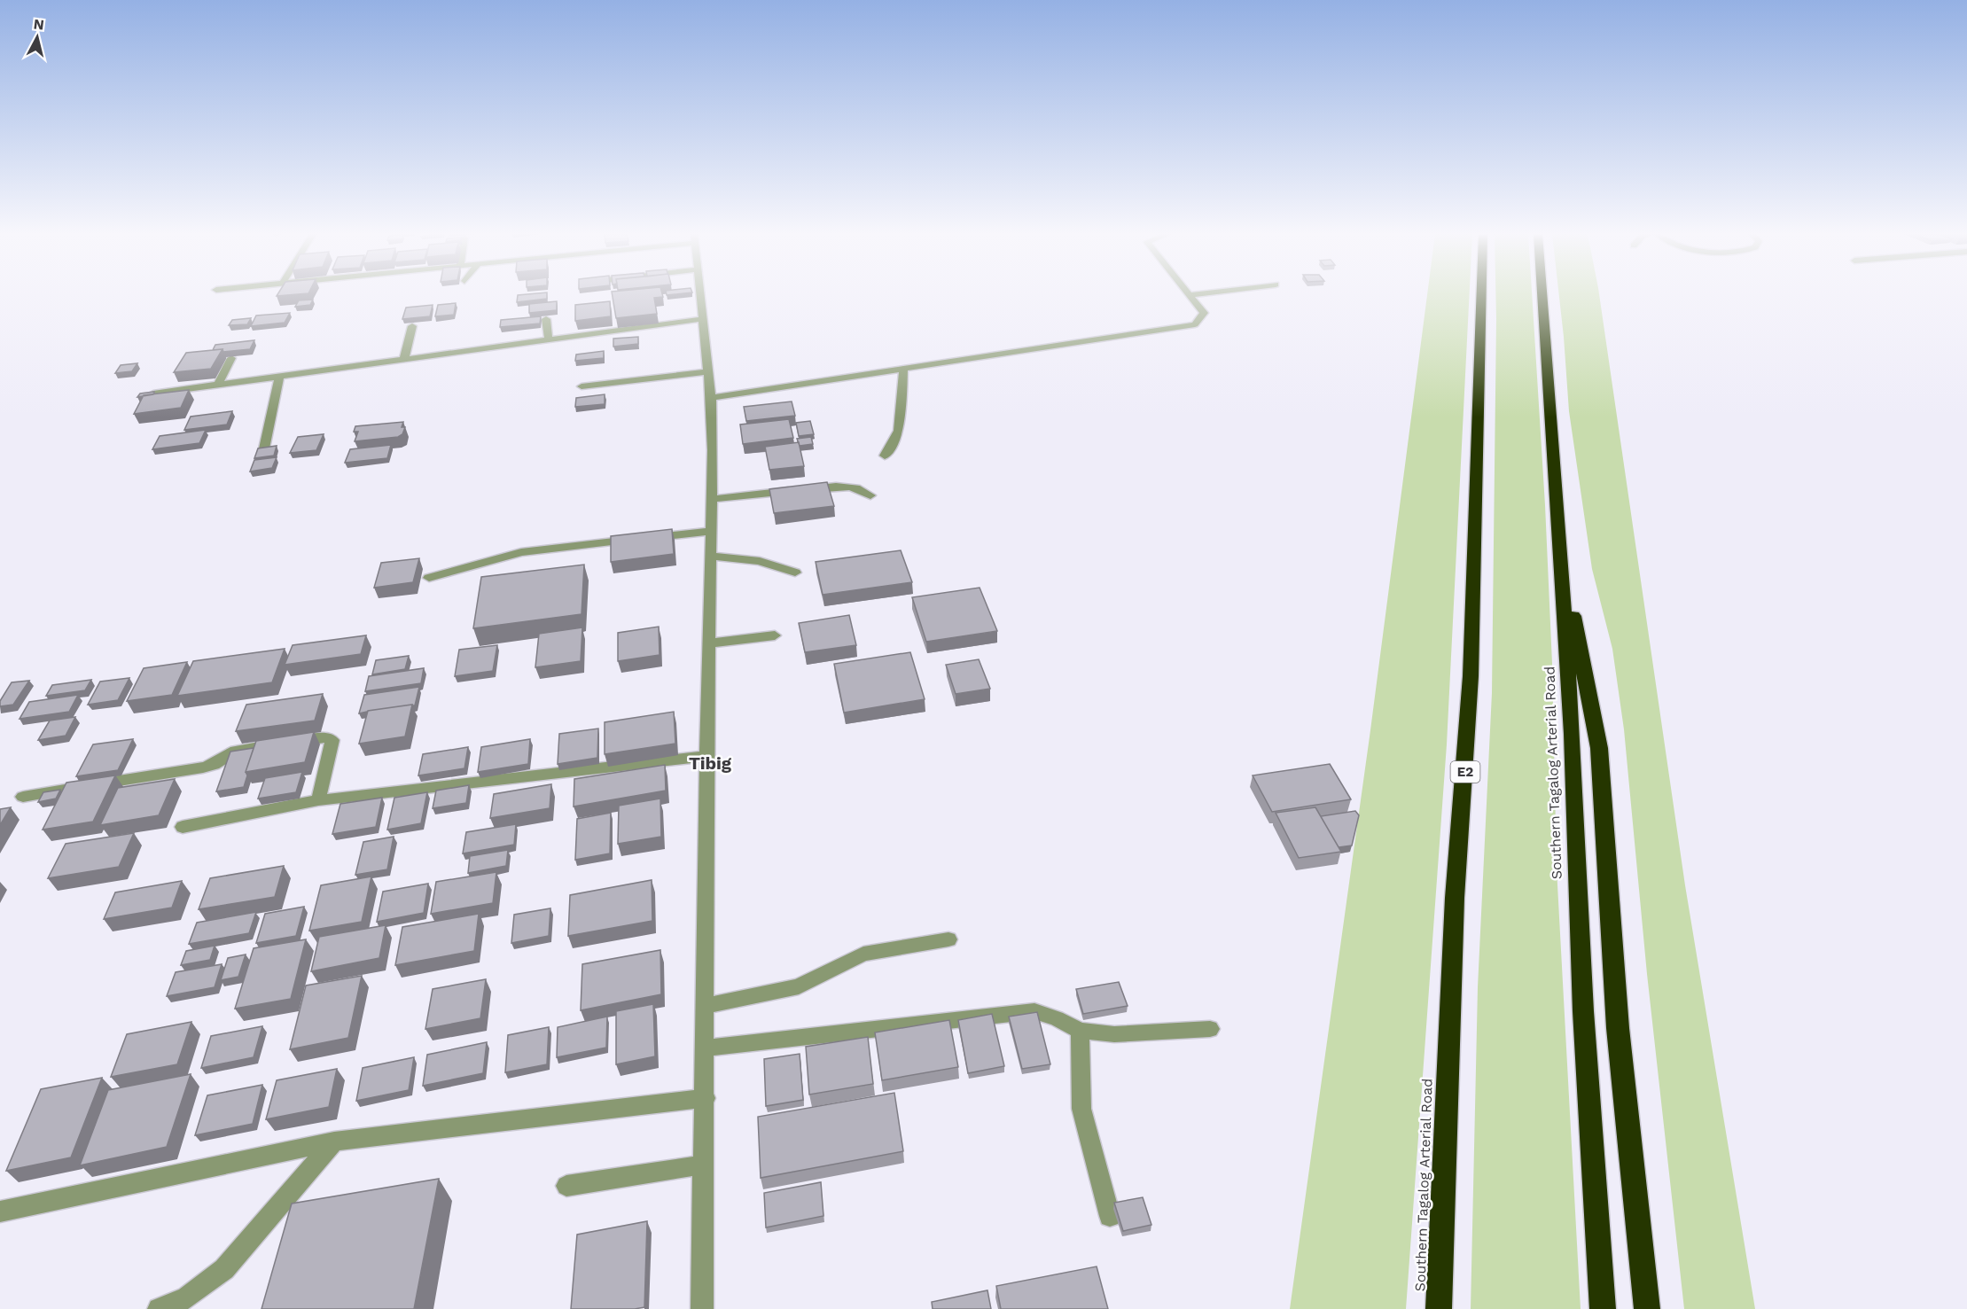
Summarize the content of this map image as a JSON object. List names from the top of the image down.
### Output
{
  "streets": {
    "highway": ["E2", "Southern Tagalog Arterial Road"]
  },
  "districts": ["Tibig"],
  "north": "top"
}
